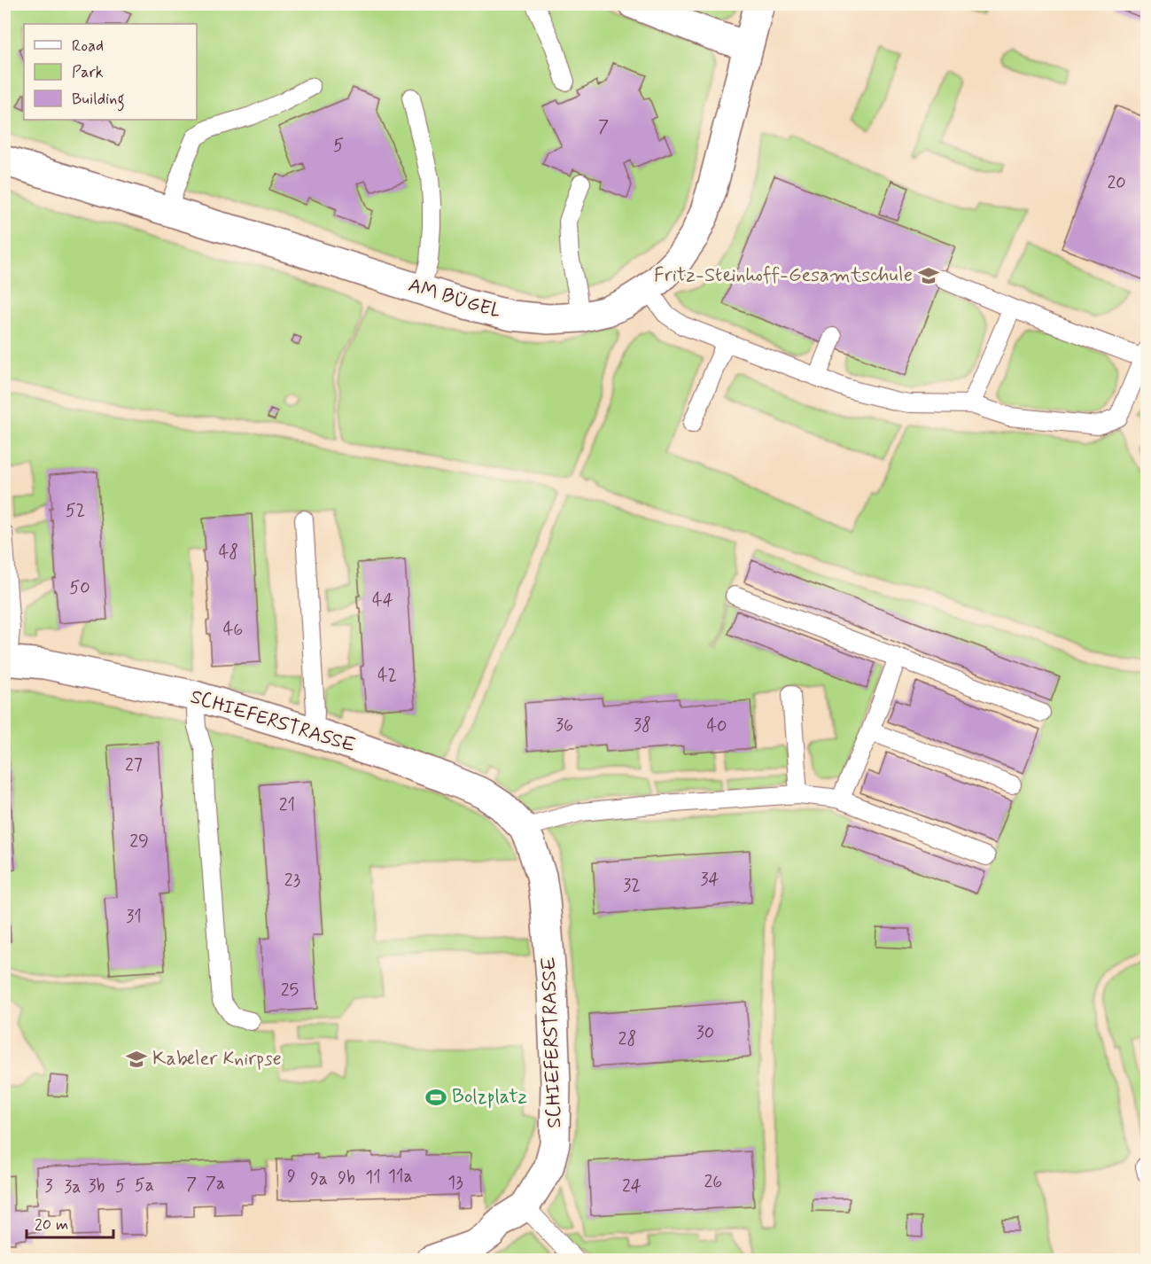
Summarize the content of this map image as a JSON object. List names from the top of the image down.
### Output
{
  "streets": {
    "street": ["AM BÜGEL", "SCHIEFERSTRASSE"]
  },
  "places": {
    "school or university": ["Fritz-Steinhoff-Gesamtschule", "Kabeler Knirpse"],
    "sports": ["Bolzplatz"]
  },
  "house_numbers": [
    "7",
    "5",
    "20",
    "52",
    "48",
    "50",
    "44",
    "46",
    "42",
    "36",
    "38",
    "40",
    "27",
    "21",
    "29",
    "34",
    "23",
    "32",
    "31",
    "25",
    "30",
    "28",
    "9",
    "11a",
    "11",
    "9b",
    "9a",
    "26",
    "13",
    "7a",
    "7",
    "5a",
    "3",
    "3b",
    "5",
    "24",
    "3a"
  ],
  "legend": ["Road", "Park", "Building"],
  "scale_bar": "20 m"
}
